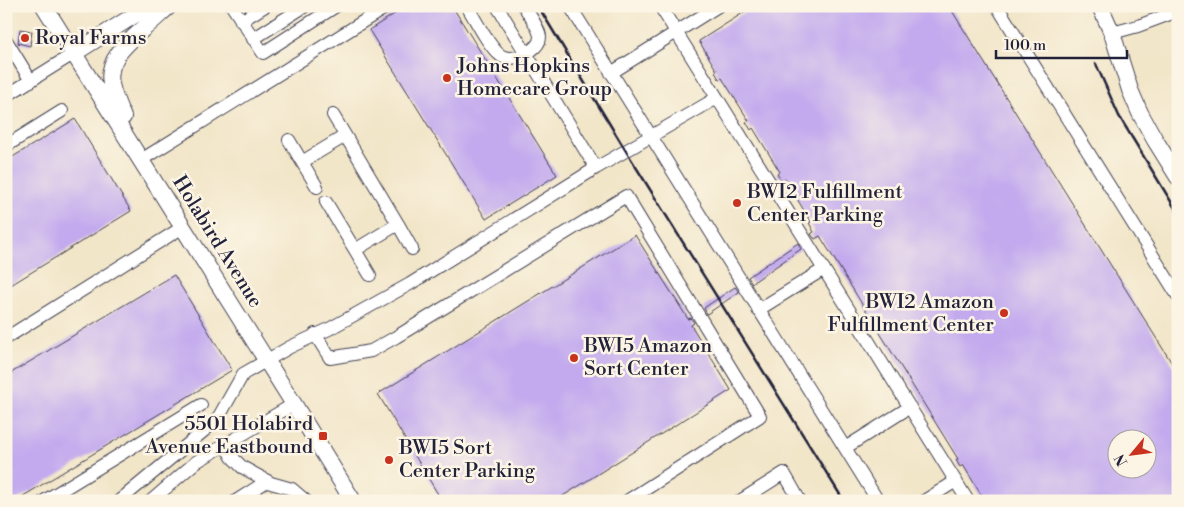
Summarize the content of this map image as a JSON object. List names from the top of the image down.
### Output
{
  "streets": {
    "main road": ["Holabird Avenue"]
  },
  "places": {
    "other": [
      "Royal Farms",
      "Johns Hopkins Homecare Group",
      "BWI2 Fulfillment Center Parking",
      "BWI2 Amazon Fulfillment Center",
      "BWI5 Amazon Sort Center",
      "BWI5 Sort Center Parking"
    ],
    "transit": ["5501 Holabird Avenue Eastbound"]
  },
  "scale_bar": "100 m",
  "north": "bottom left"
}
